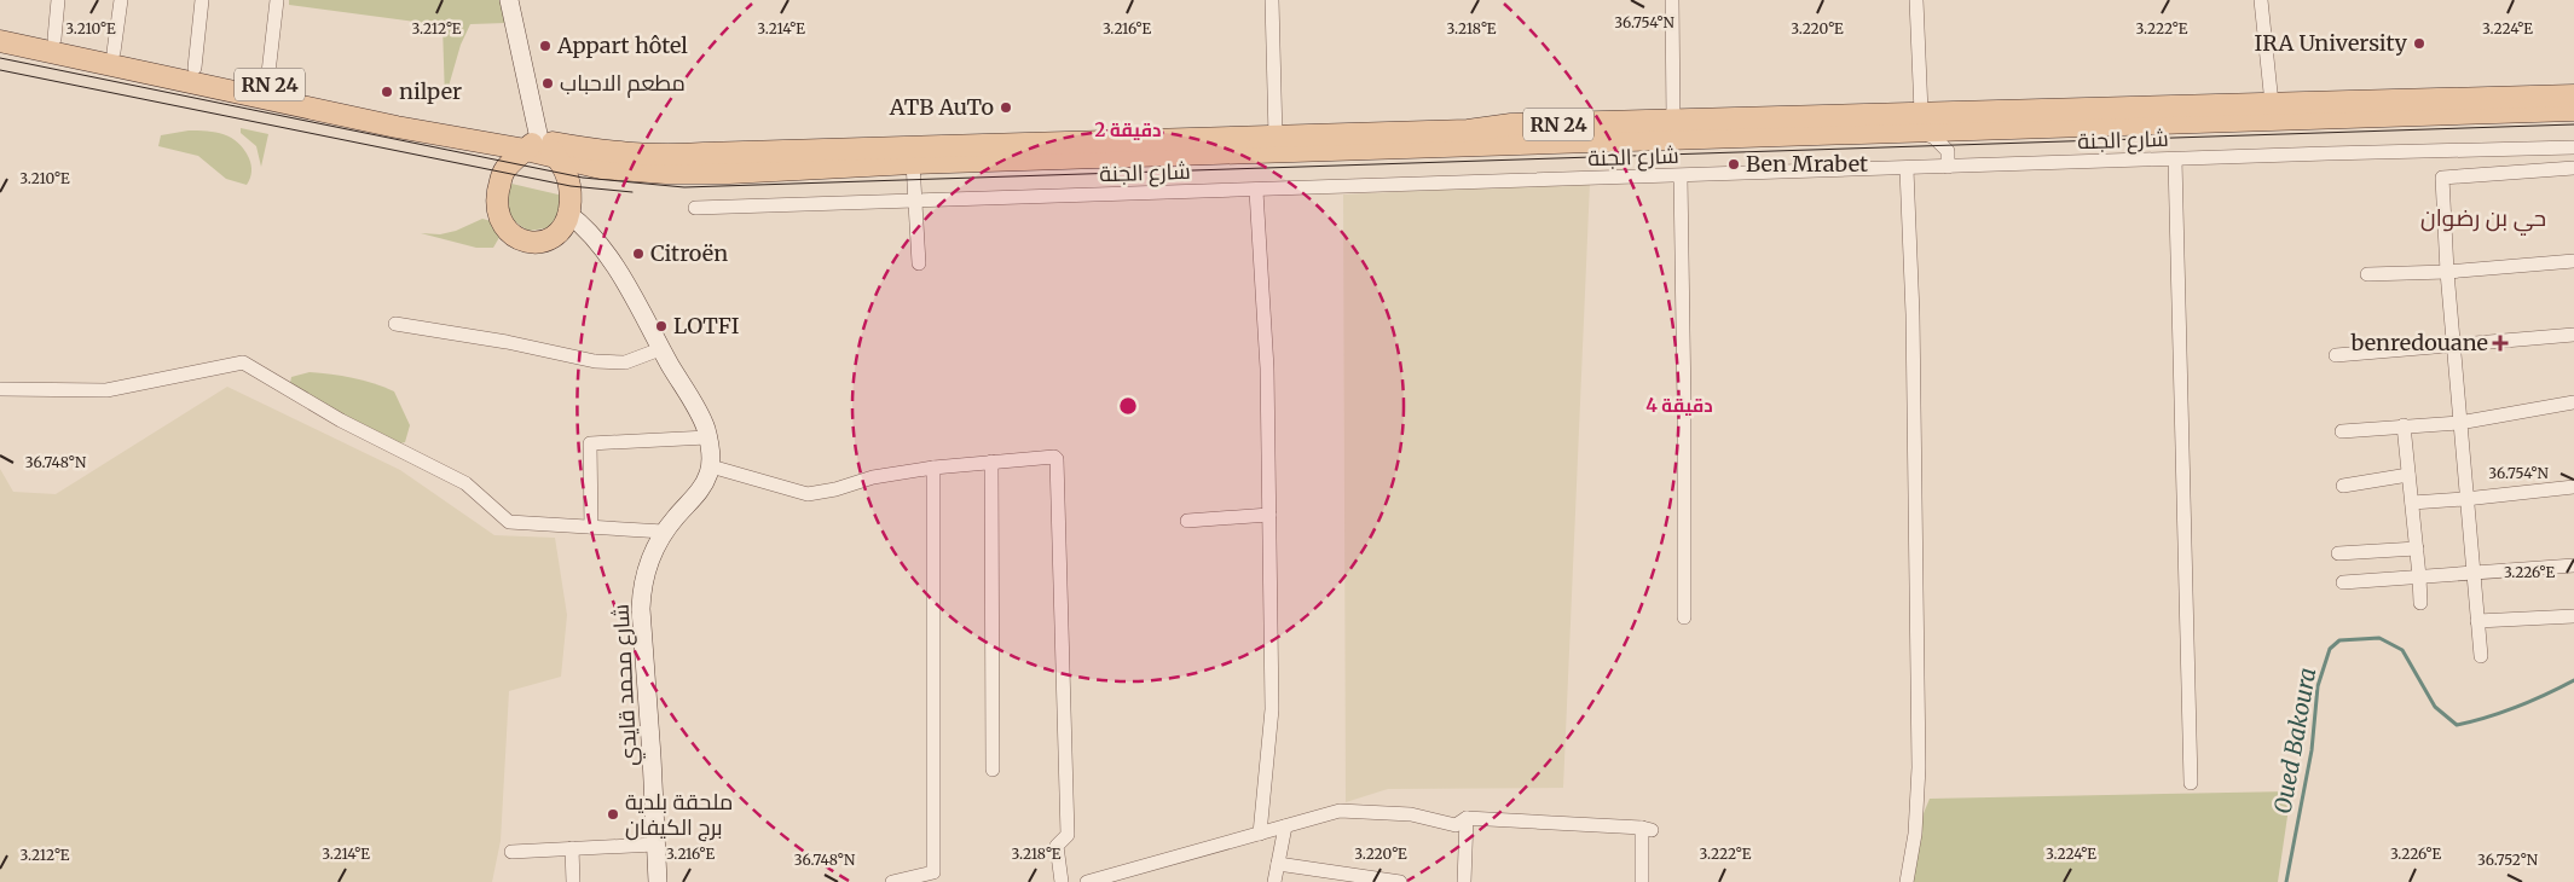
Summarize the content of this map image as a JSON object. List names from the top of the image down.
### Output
{
  "streets": {
    "main road": ["RN 24", "شارع محمد قايدي"],
    "street": ["شارع الجنة"]
  },
  "districts": ["حي بن رضوان"],
  "water": ["Oued Bakoura"],
  "places": {
    "other": [
      "IRA University",
      "Appart hôtel",
      "مطعم الاحباب",
      "nilper",
      "ATB AuTo",
      "Ben Mrabet",
      "Citroën",
      "LOTFI",
      "ملحقة بلدية برج الكيفان"
    ],
    "health": ["benredouane"]
  },
  "coordinates": [
    "36.754°N",
    "3.210°E",
    "3.212°E",
    "3.214°E",
    "3.216°E",
    "3.218°E",
    "3.220°E",
    "3.222°E",
    "3.224°E",
    "36.748°N",
    "3.226°E",
    "36.752°N"
  ],
  "rings": ["2 دقيقة", "4 دقيقة"]
}
